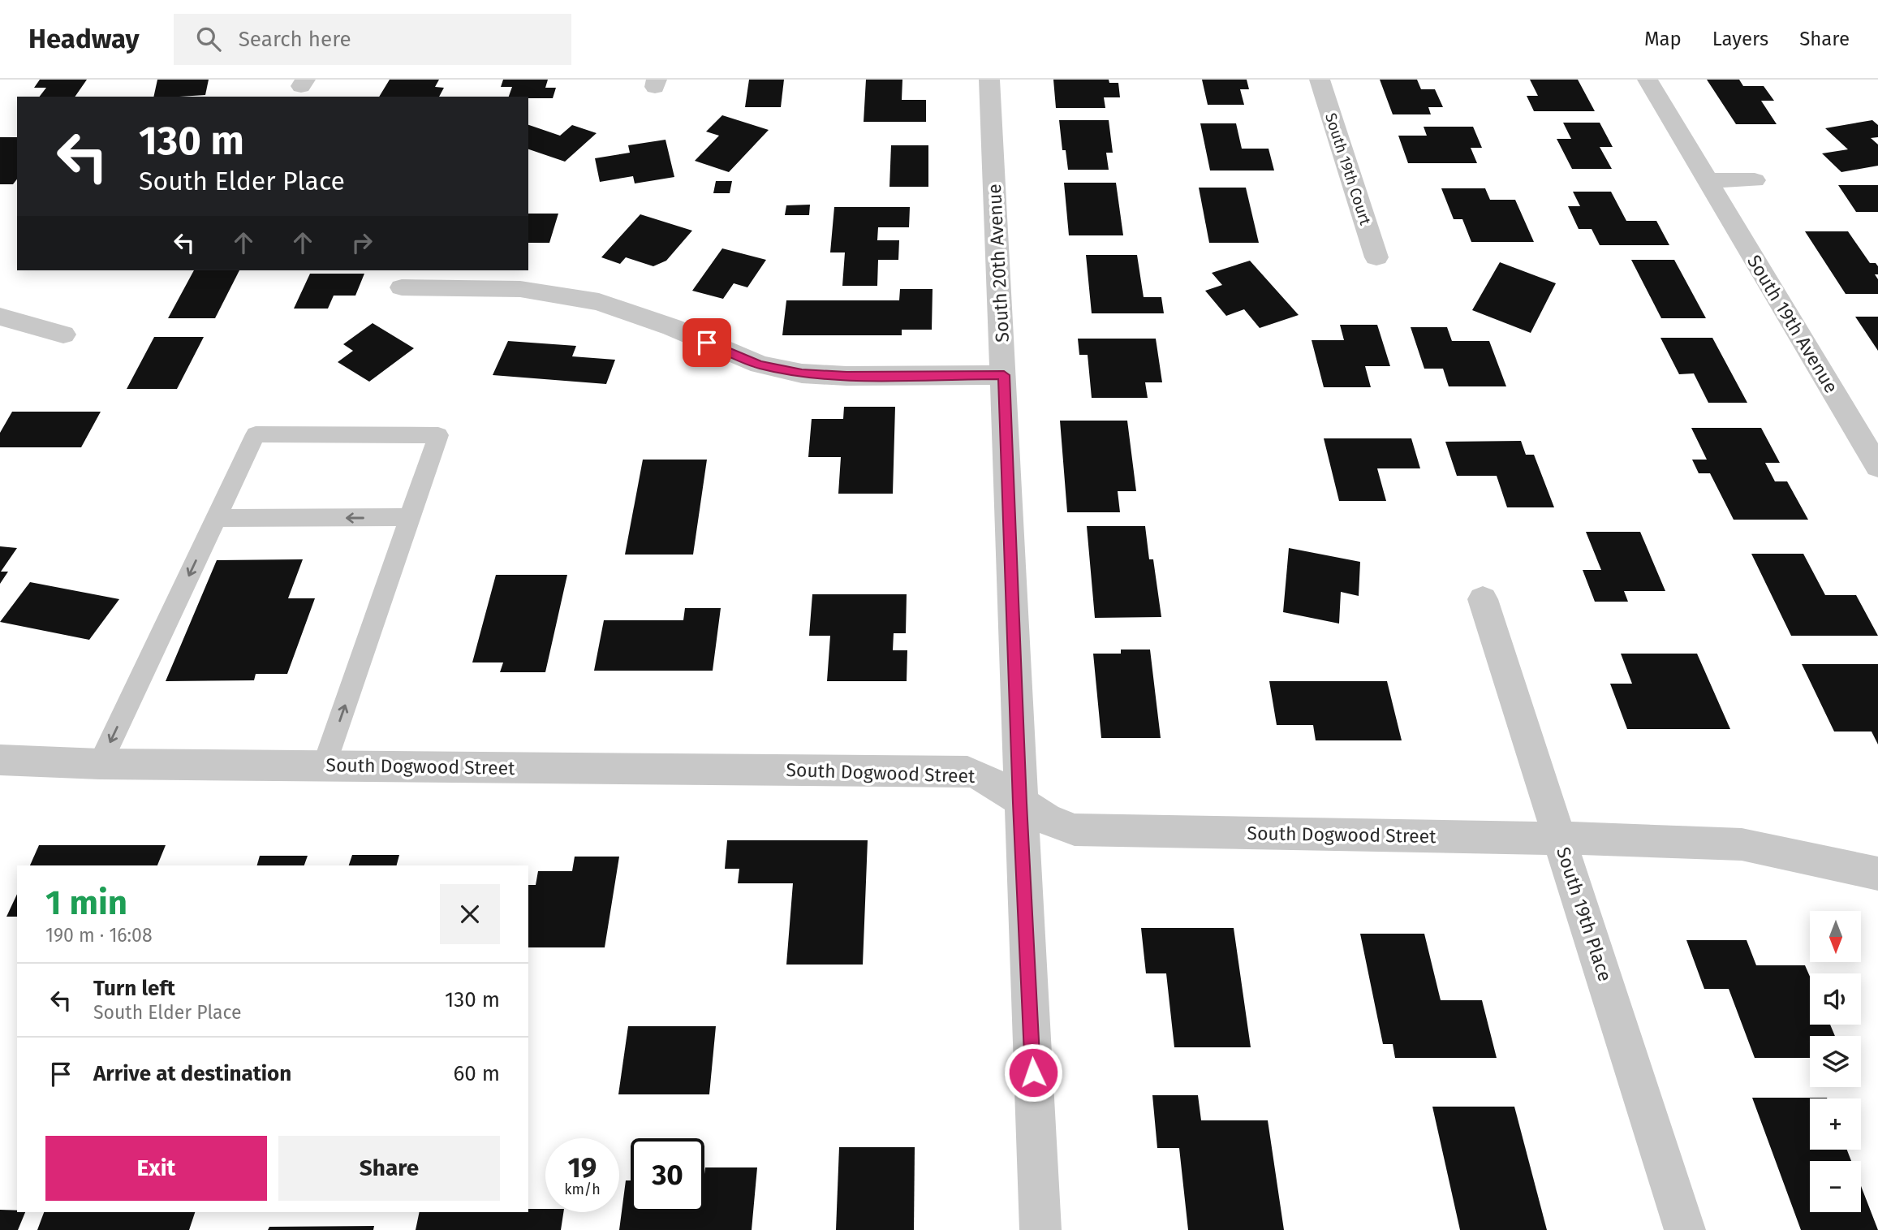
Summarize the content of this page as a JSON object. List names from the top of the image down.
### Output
{
  "streets": {
    "street": [
      "South 19th Court",
      "South 20th Avenue",
      "South 19th Avenue",
      "South Dogwood Street",
      "South 19th Place"
    ]
  },
  "crossings": [
    ["South 20th Avenue", "South Dogwood Street"],
    ["South Dogwood Street", "South 19th Place"]
  ],
  "north": "bottom",
  "page": {
    "header": "Headway",
    "search": "Search here",
    "nav": ["Map", "Layers", "Share"],
    "turn": ["130 m", "South Elder Place"],
    "heading": ["1 min", "190 m · 16:08"],
    "map_buttons": ["+", "−"],
    "list": [
      {
        "name": "Turn left",
        "note": "South Elder Place",
        "value": "130 m"
      },
      {
        "name": "Arrive at destination",
        "value": "60 m"
      }
    ],
    "buttons": ["Exit", "Share"],
    "speed": "19 km/h",
    "limit": "30"
  }
}
